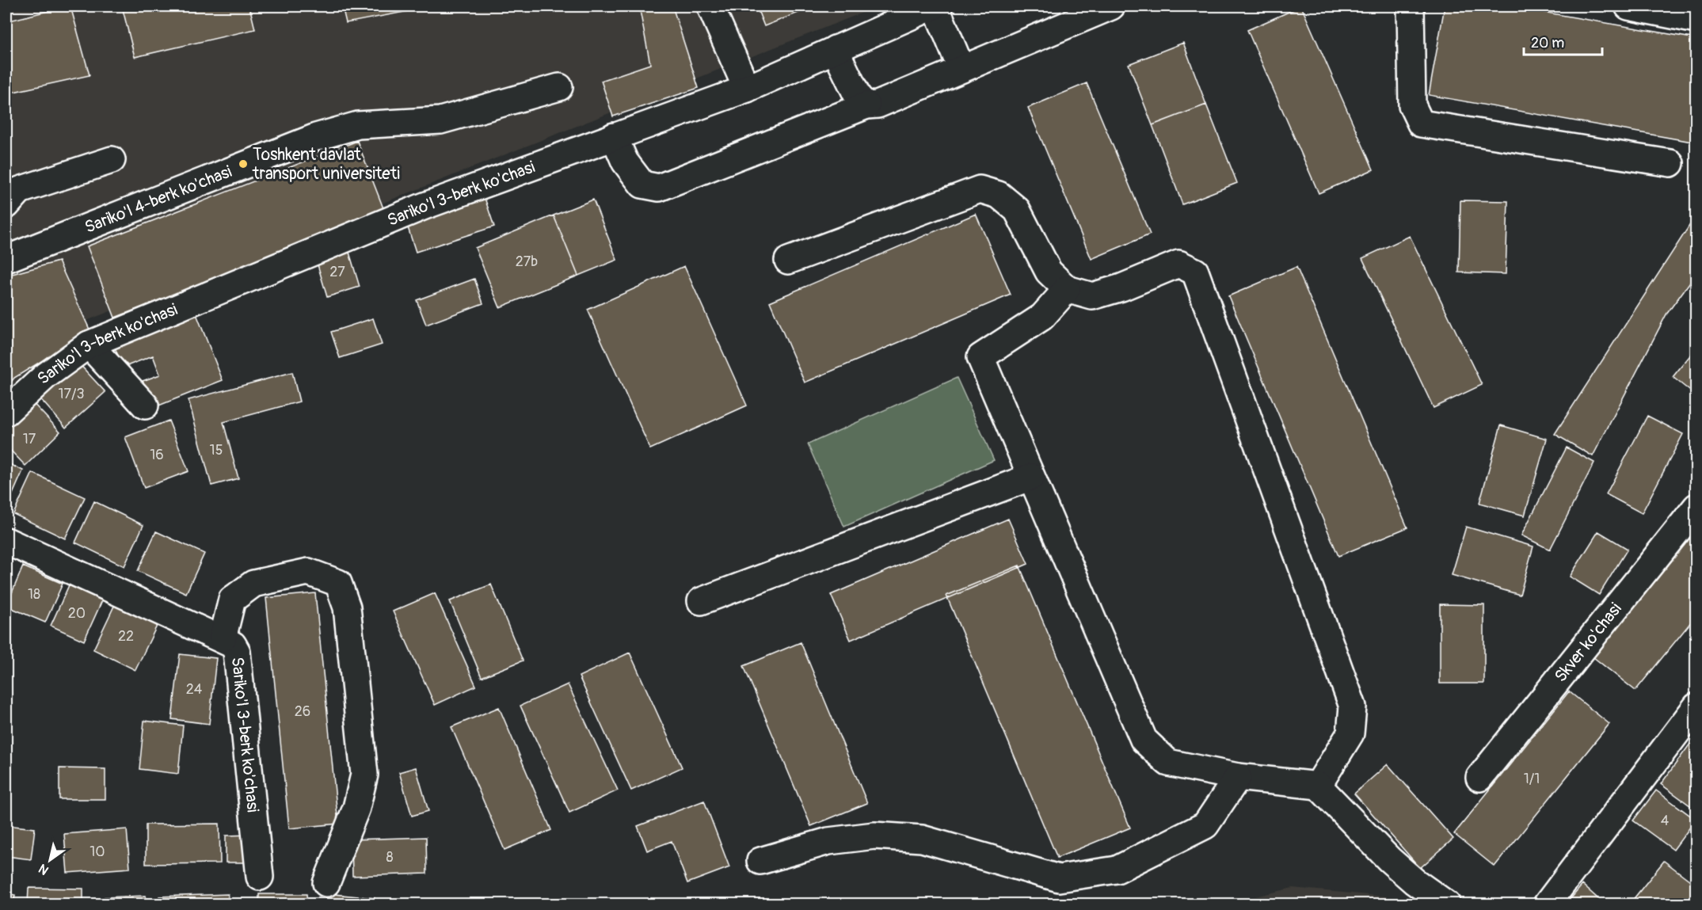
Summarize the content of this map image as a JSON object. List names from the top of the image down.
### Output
{
  "streets": {
    "street": ["Sariko'l 3-berk ko'chasi", "Sariko'l 4-berk ko'chasi", "Skver ko'chasi"]
  },
  "places": ["Toshkent davlat transport universiteti"],
  "house_numbers": [
    "27b",
    "27",
    "17/3",
    "17",
    "15",
    "16",
    "18",
    "20",
    "22",
    "24",
    "26",
    "1/1",
    "4",
    "10",
    "8"
  ],
  "scale_bar": "20 m",
  "north": "bottom left"
}
